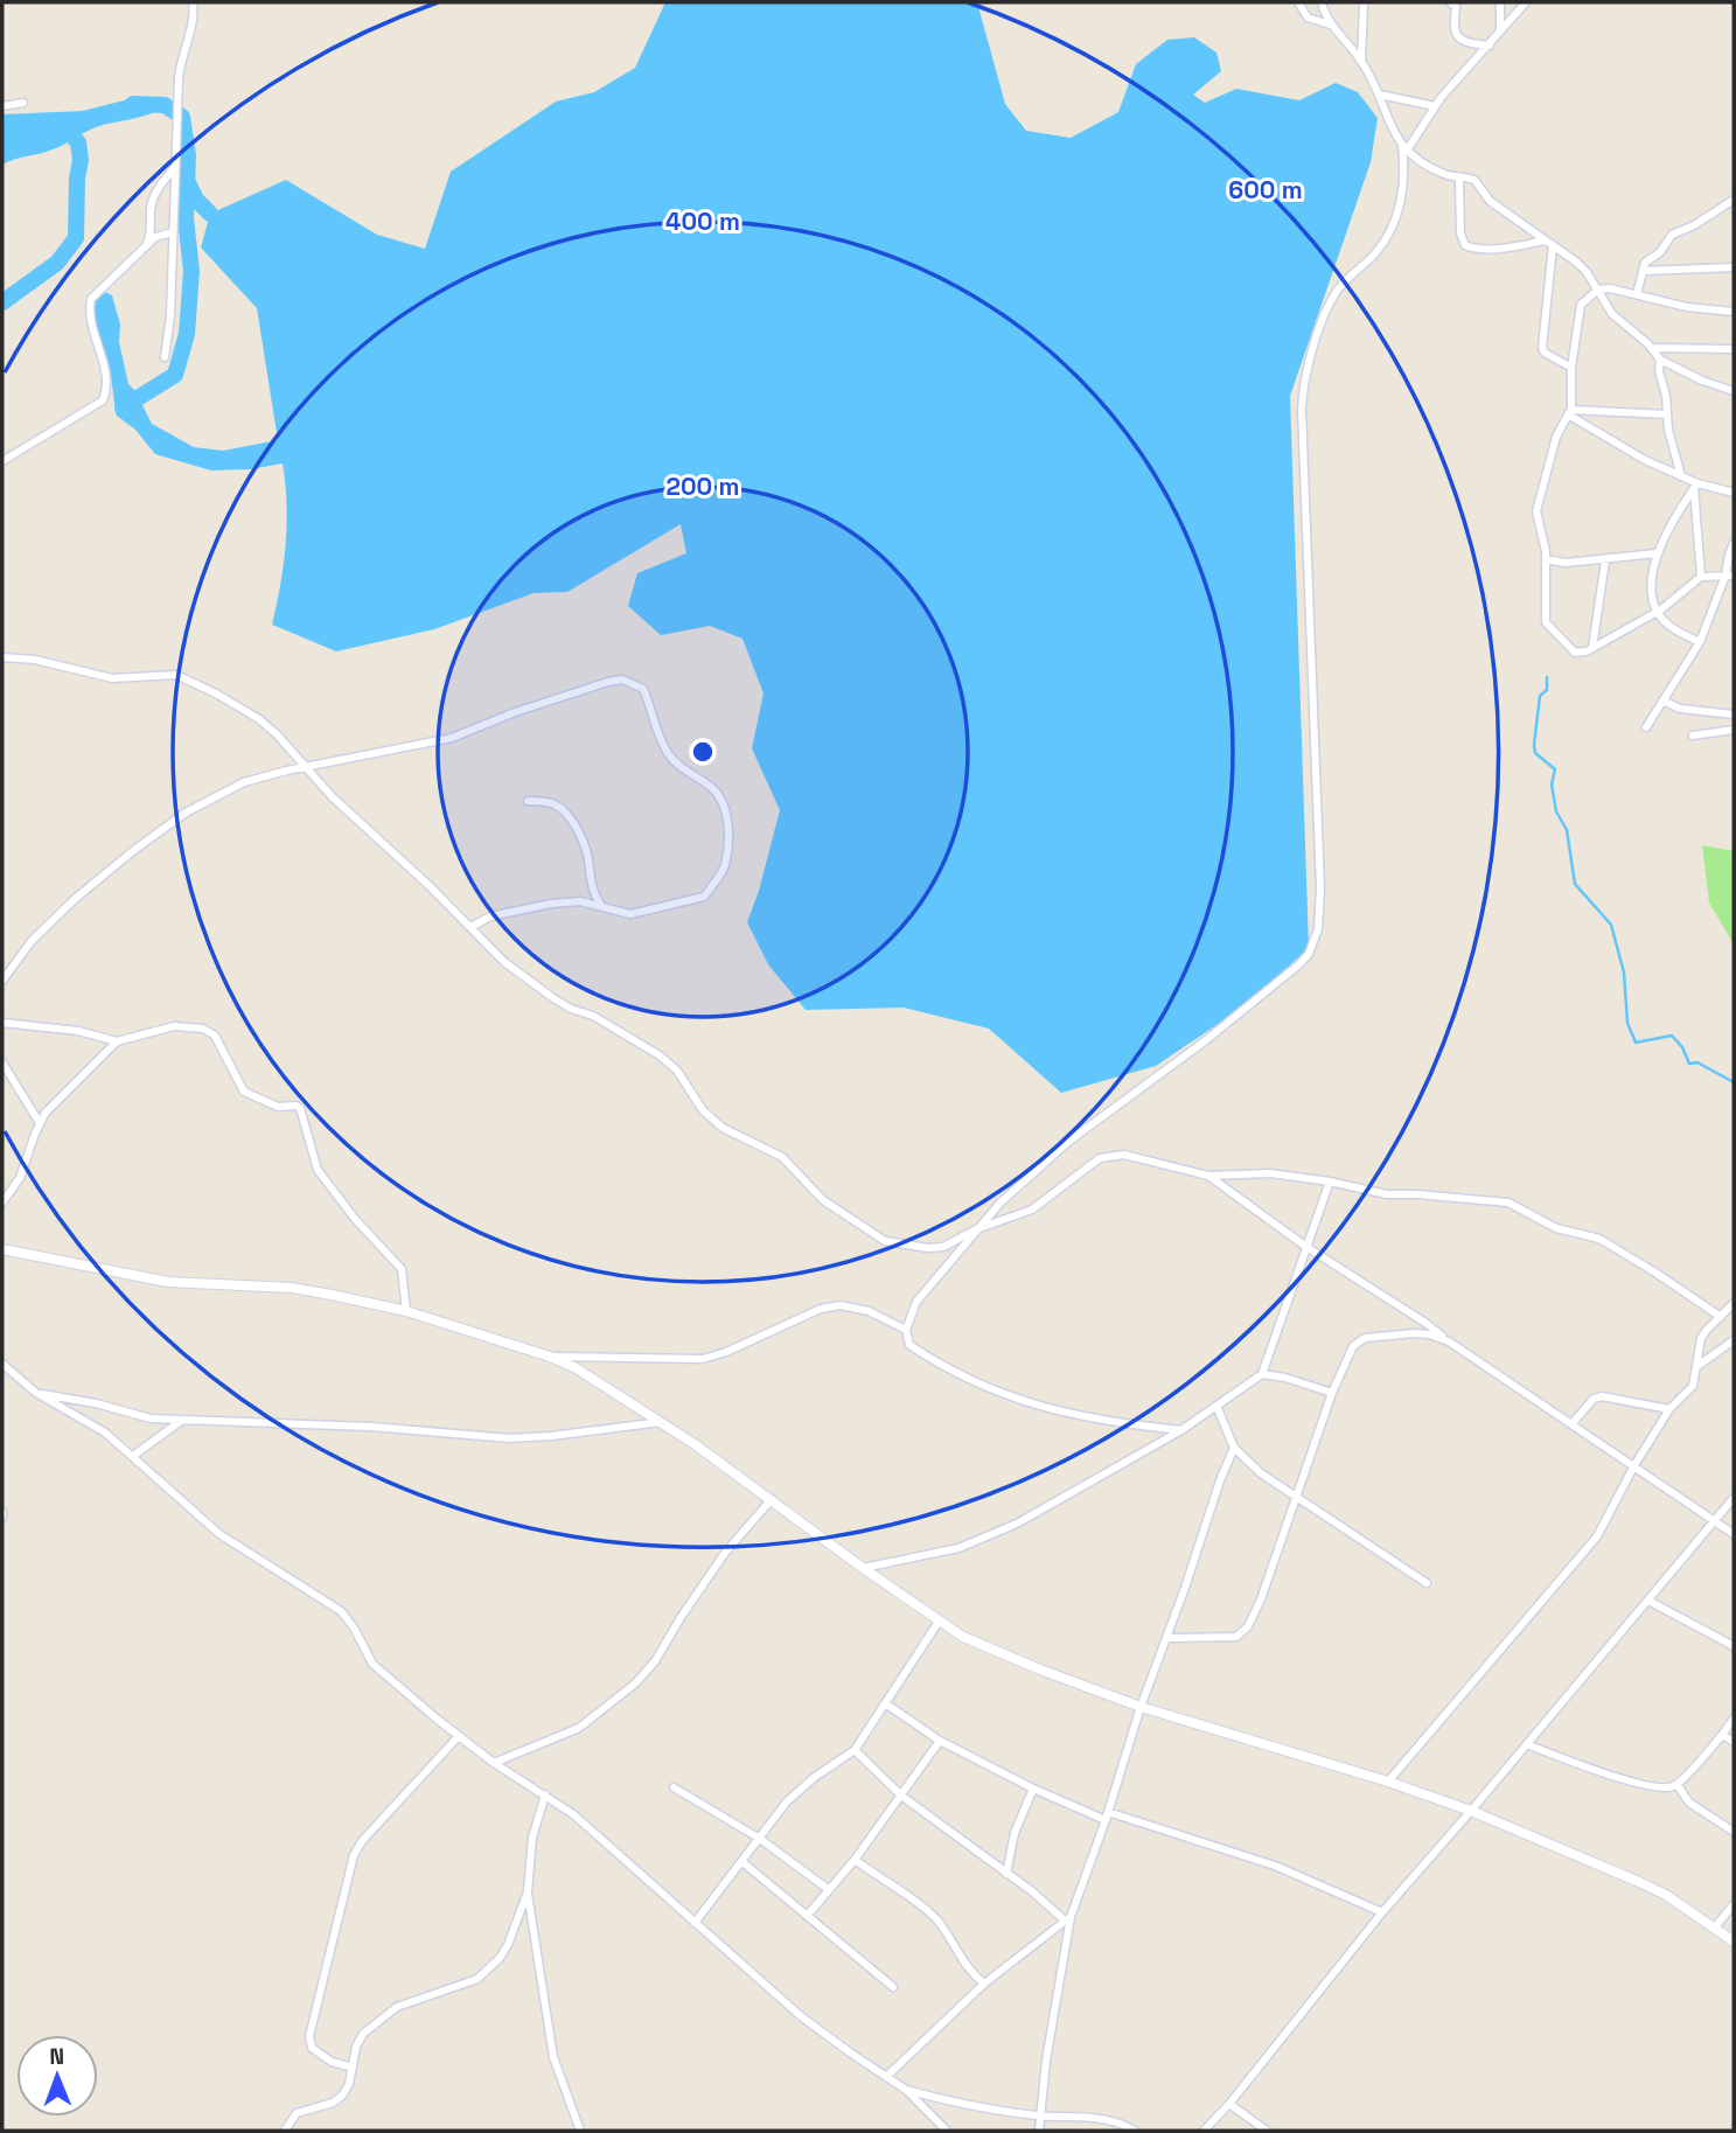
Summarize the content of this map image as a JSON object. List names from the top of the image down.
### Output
{
  "north": "top",
  "rings": ["600 m", "400 m", "200 m"]
}
